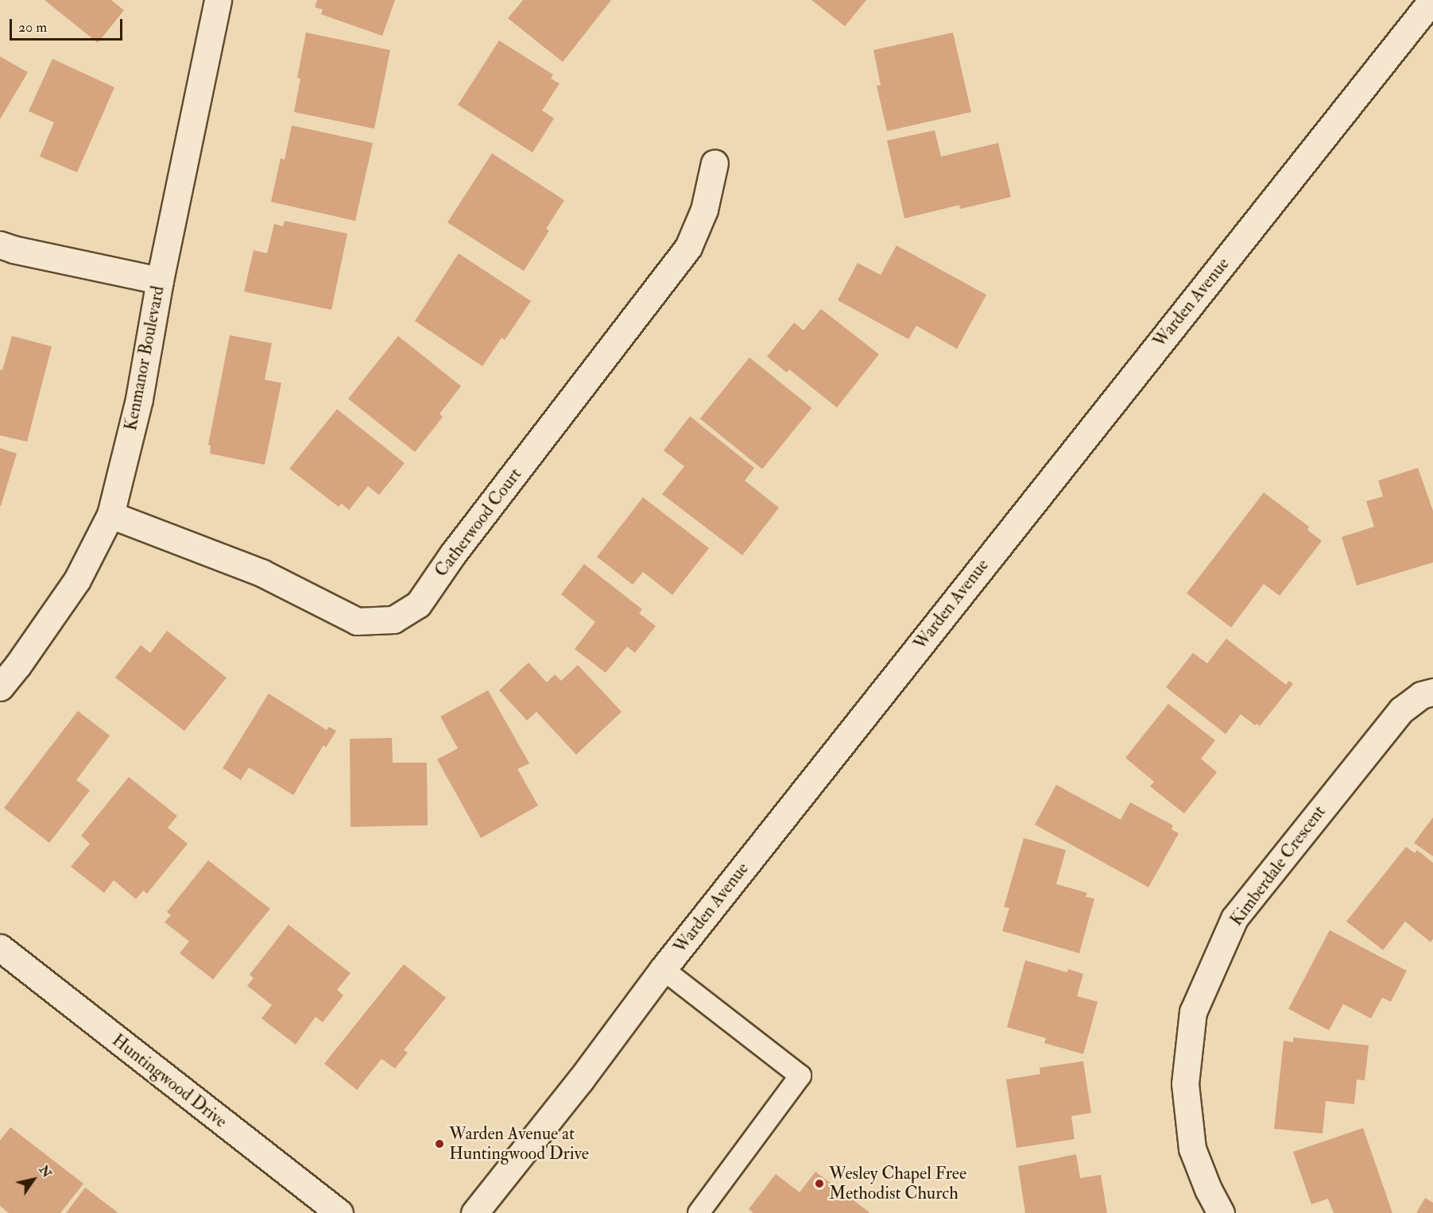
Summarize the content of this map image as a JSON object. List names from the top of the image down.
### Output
{
  "streets": {
    "street": [
      "Warden Avenue",
      "Kenmanor Boulevard",
      "Catherwood Court",
      "Kimberdale Crescent",
      "Huntingwood Drive"
    ]
  },
  "crossings": [
    ["Kenmanor Boulevard", "Catherwood Court"]
  ],
  "places": ["Warden Avenue at Huntingwood Drive", "Wesley Chapel Free Methodist Church"],
  "scale_bar": "20 m",
  "north": "top right"
}
